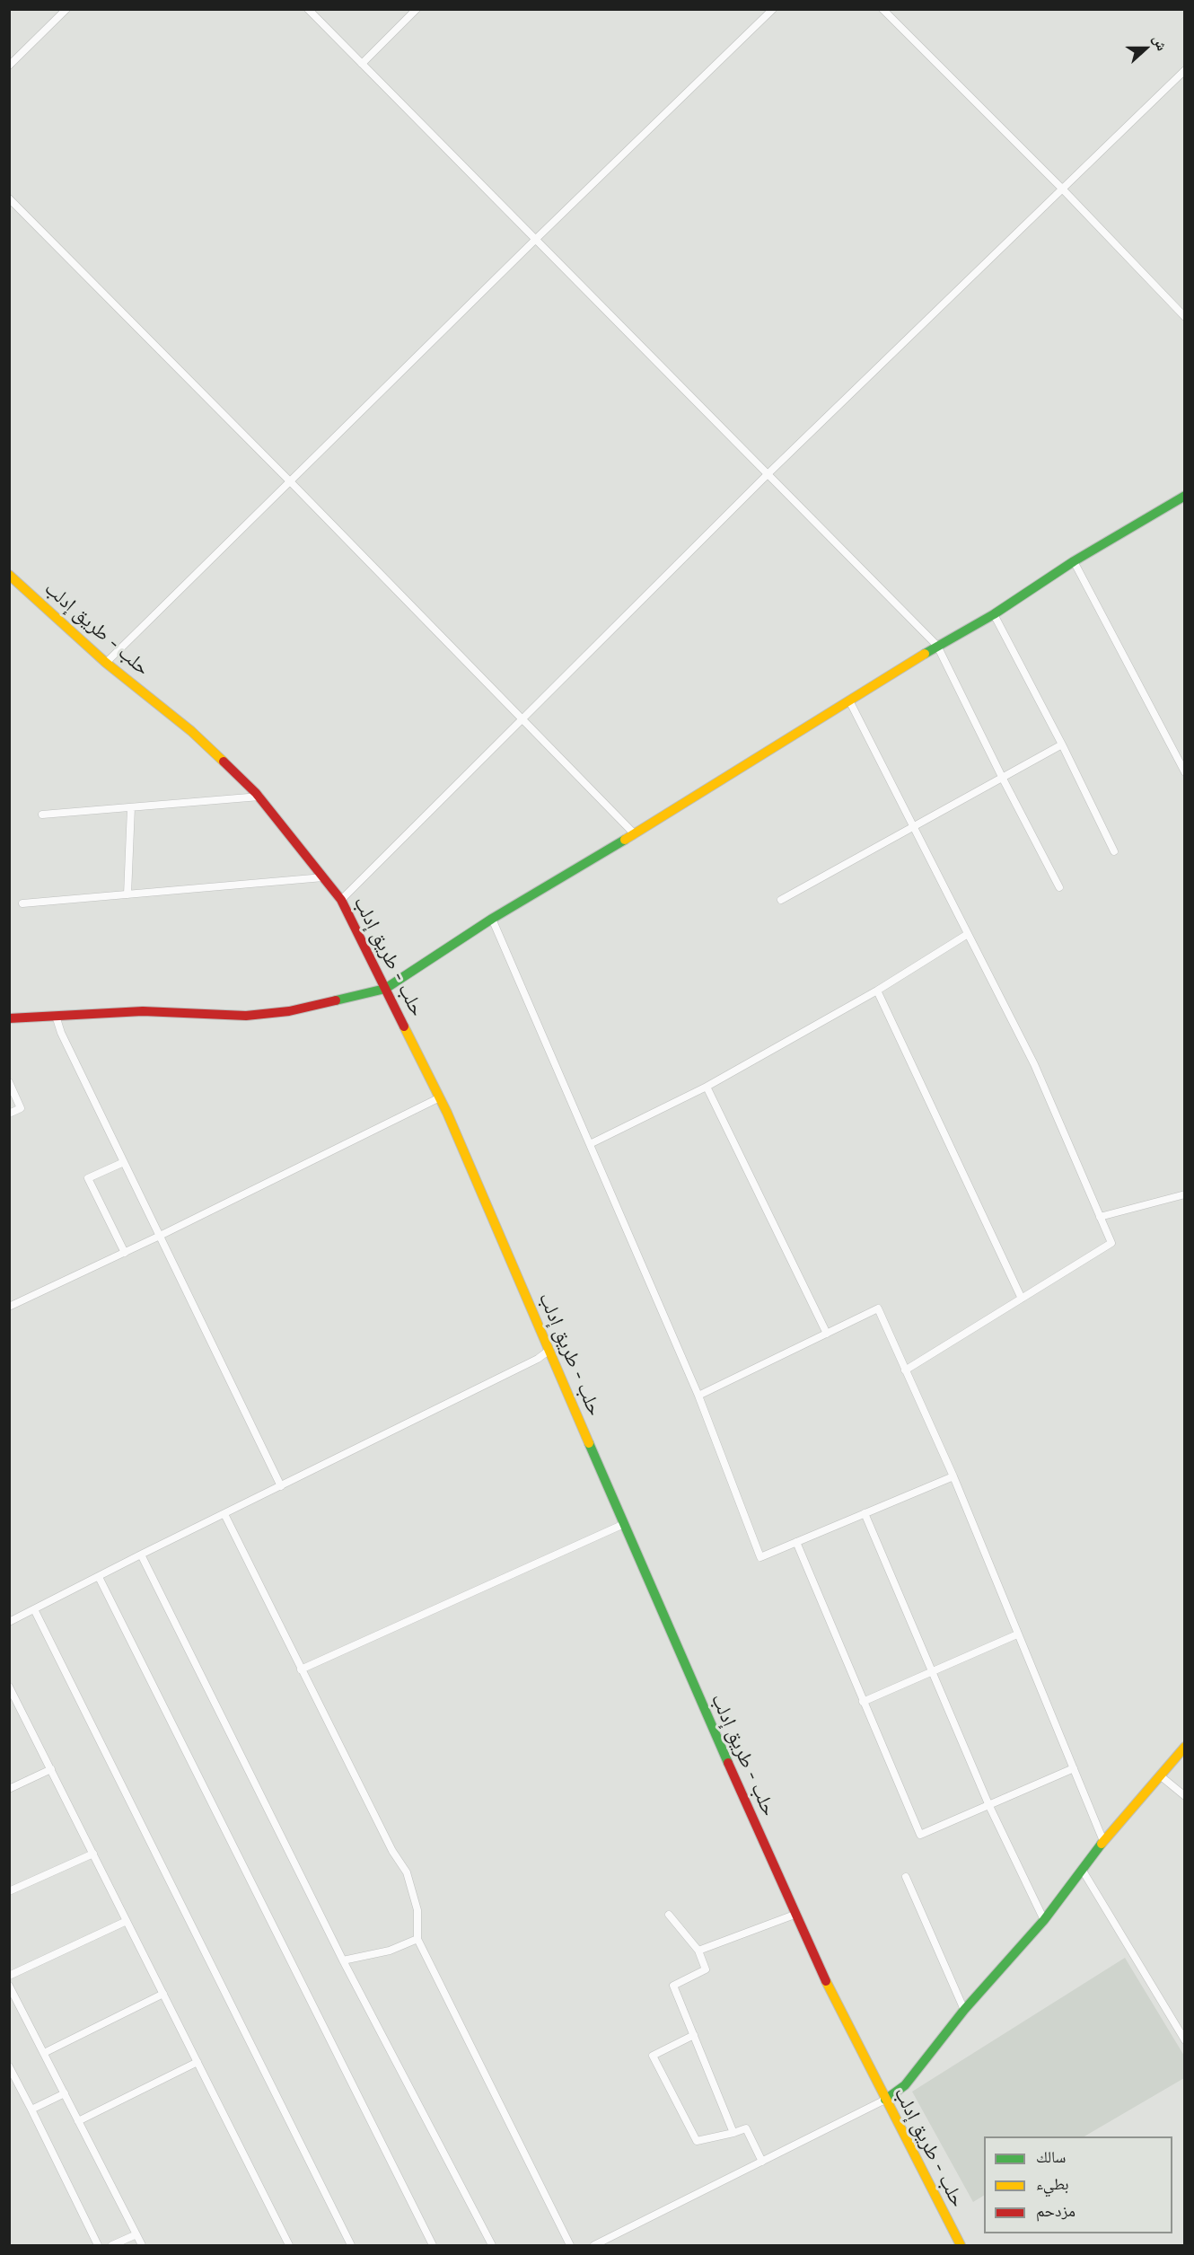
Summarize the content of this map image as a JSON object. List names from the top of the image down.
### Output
{
  "streets": {
    "main road": ["حلب - طريق إدلب"]
  },
  "legend": ["سالك", "بطيء", "مزدحم"],
  "north": "right"
}
